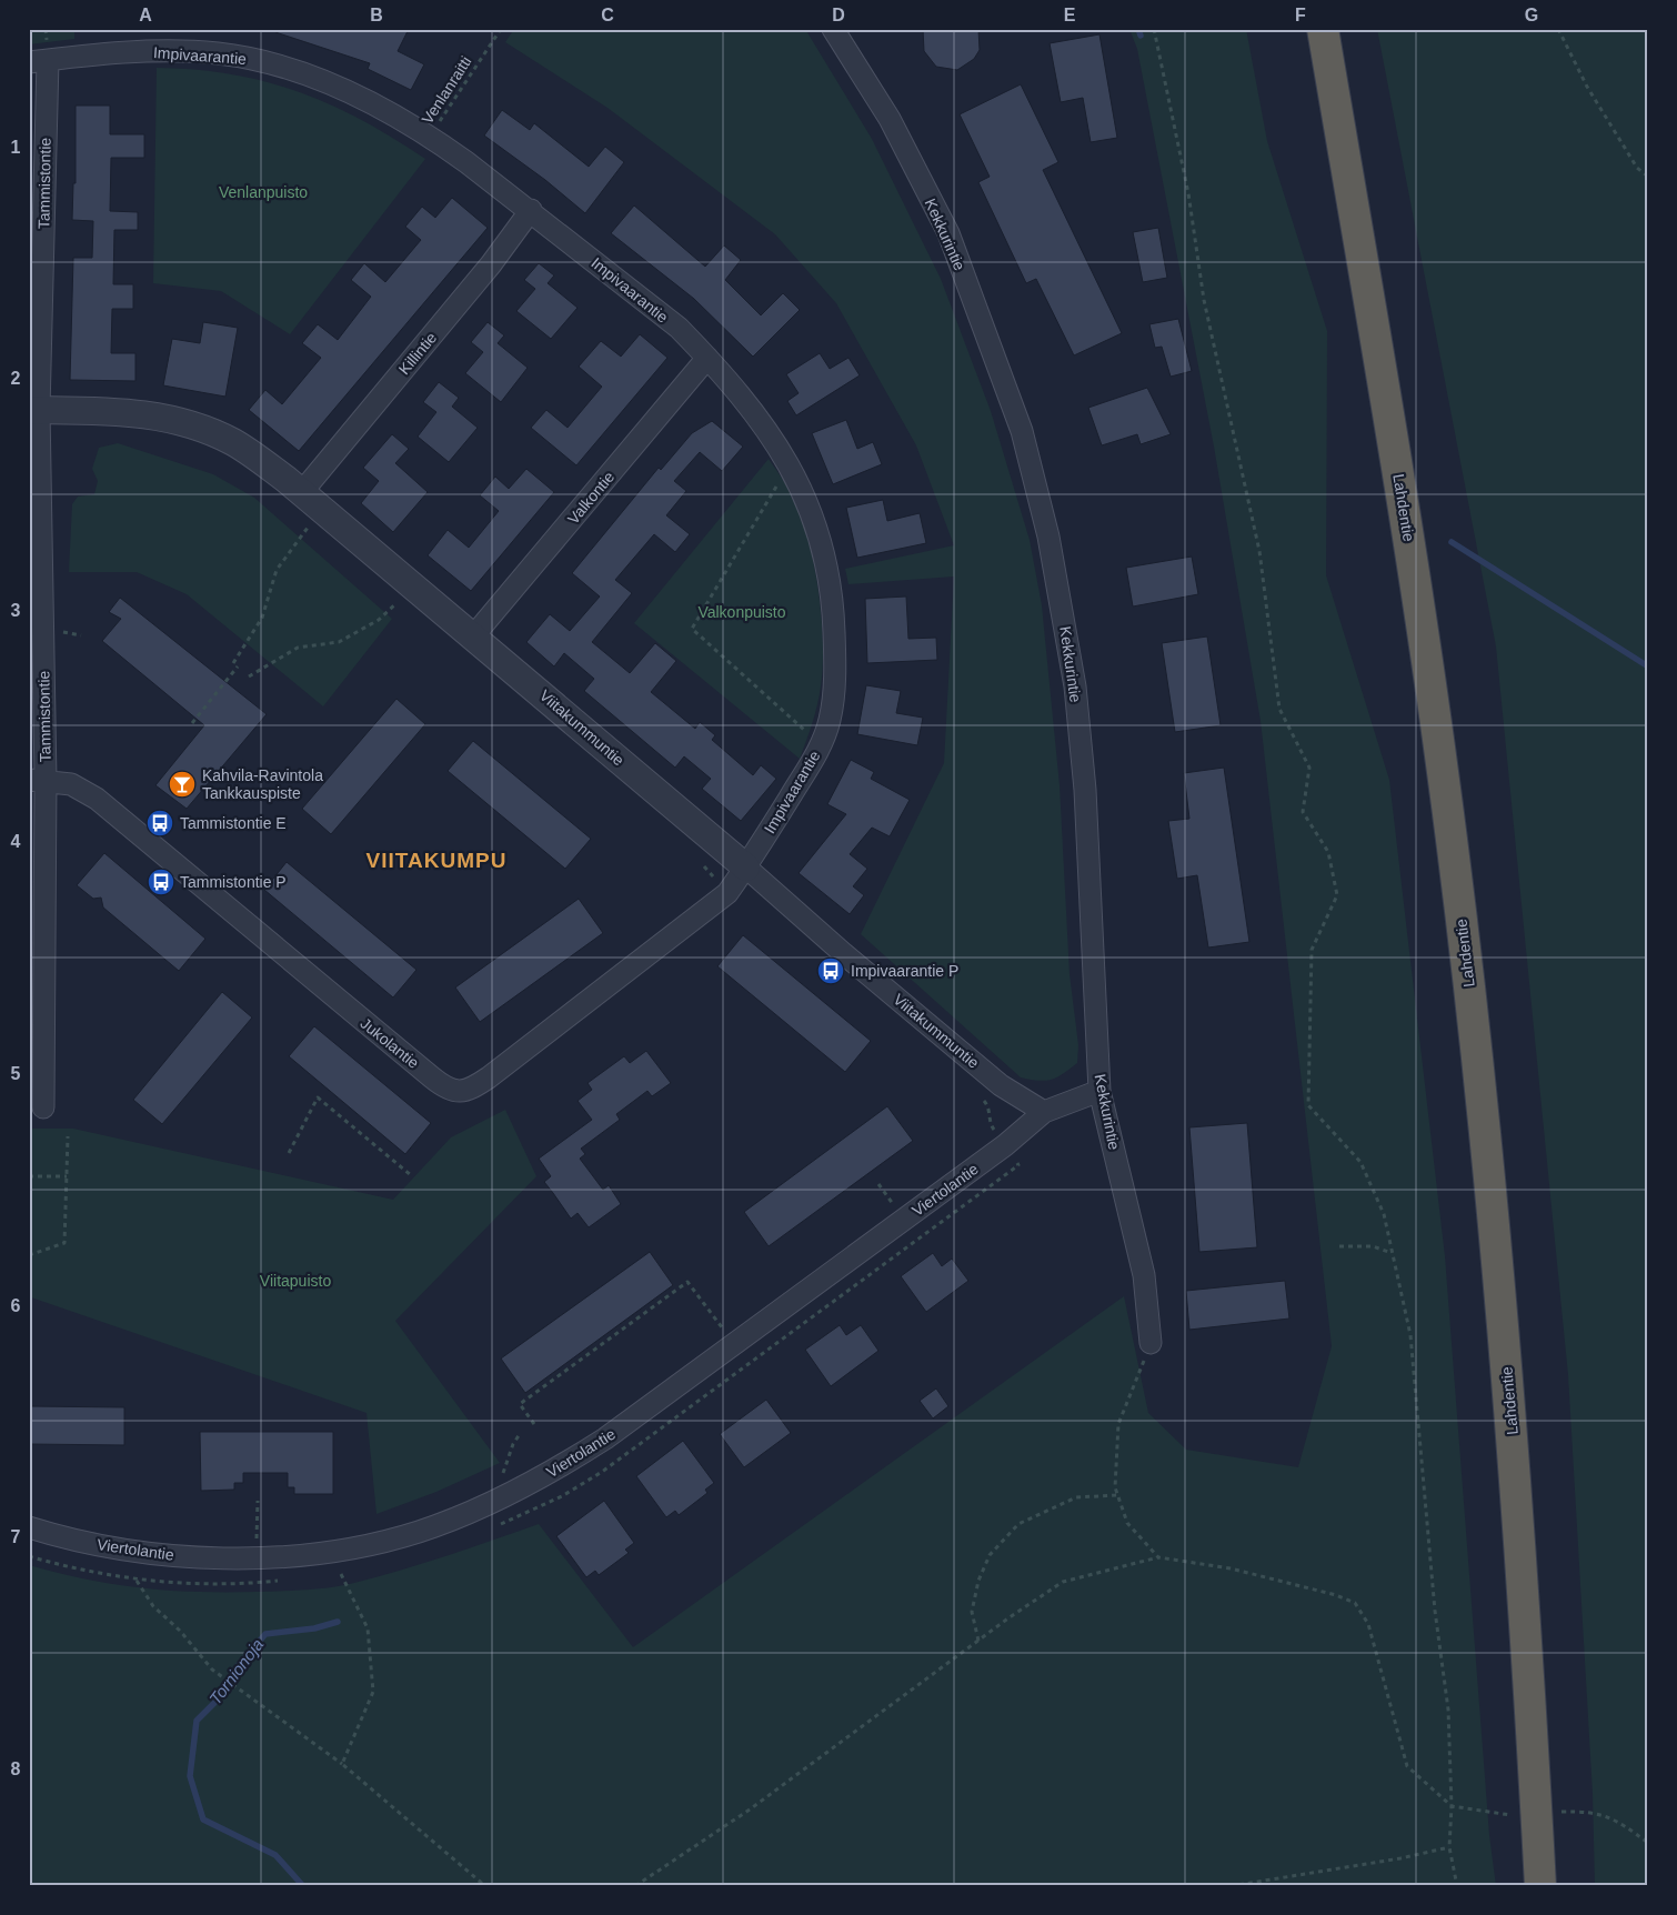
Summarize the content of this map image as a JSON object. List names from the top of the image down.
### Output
{
  "streets": {
    "highway": ["Lahdentie"],
    "street": [
      "Impivaarantie",
      "Tammistontie",
      "Kekkurintie",
      "Killintie",
      "Valkontie",
      "Viitakummuntie",
      "Jukolantie",
      "Viertolantie"
    ],
    "path": ["Venlanraitti"]
  },
  "crossings": [
    ["Impivaarantie", "Venlanraitti"],
    ["Impivaarantie", "Tammistontie"],
    ["Impivaarantie", "Killintie"],
    ["Impivaarantie", "Valkontie"],
    ["Impivaarantie", "Viitakummuntie"],
    ["Impivaarantie", "Jukolantie"],
    ["Tammistontie", "Viitakummuntie"],
    ["Tammistontie", "Jukolantie"],
    ["Killintie", "Viitakummuntie"],
    ["Valkontie", "Viitakummuntie"],
    ["Viitakummuntie", "Jukolantie"],
    ["Viitakummuntie", "Viertolantie"]
  ],
  "districts": ["VIITAKUMPU"],
  "water": ["Tornionoja"],
  "parks": ["Venlanpuisto", "Valkonpuisto", "Viitapuisto"],
  "places": {
    "bar": ["Kahvila-Ravintola Tankkauspiste"],
    "bus stop": ["Tammistontie E", "Tammistontie P", "Impivaarantie P"]
  },
  "grid": {
    "columns": [
      "A",
      "B",
      "C",
      "D",
      "E",
      "F",
      "G"
    ],
    "rows": [
      "1",
      "2",
      "3",
      "4",
      "5",
      "6",
      "7",
      "8"
    ]
  }
}
